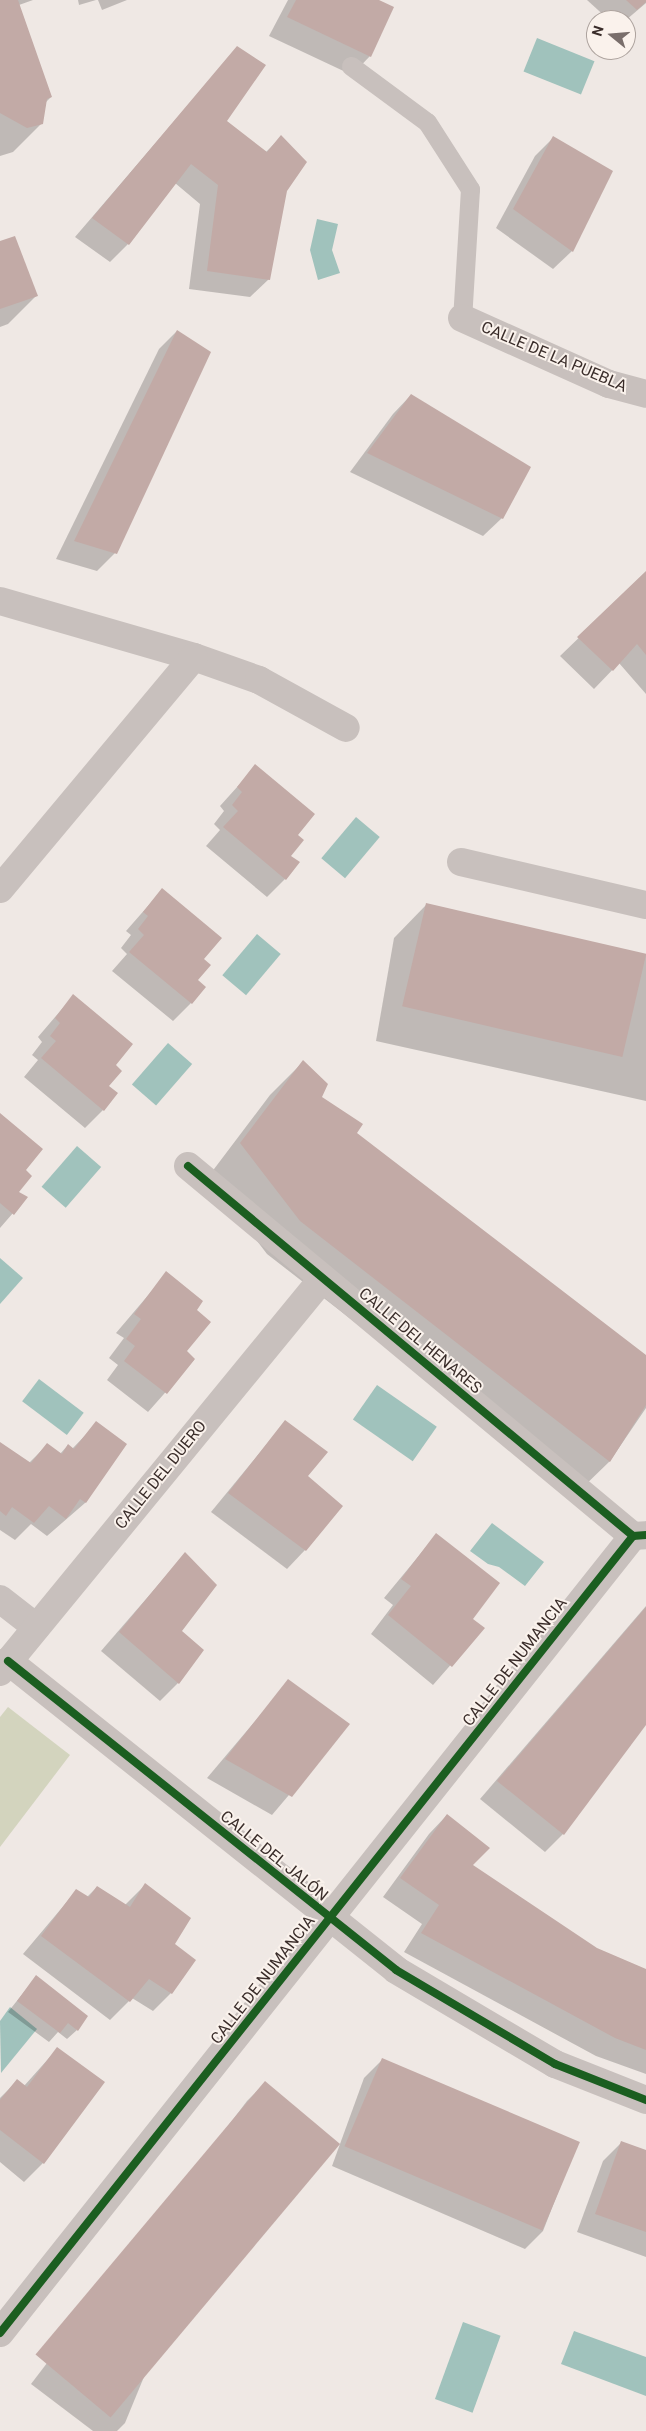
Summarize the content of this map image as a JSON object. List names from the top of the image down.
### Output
{
  "streets": {
    "street": [
      "CALLE DE LA PUEBLA",
      "CALLE DEL HENARES",
      "CALLE DEL DUERO",
      "CALLE DE NUMANCIA",
      "CALLE DEL JALÓN"
    ]
  },
  "crossings": [
    ["CALLE DEL HENARES", "CALLE DEL DUERO"],
    ["CALLE DEL HENARES", "CALLE DE NUMANCIA"],
    ["CALLE DEL DUERO", "CALLE DEL JALÓN"],
    ["CALLE DE NUMANCIA", "CALLE DEL JALÓN"]
  ],
  "north": "left"
}
